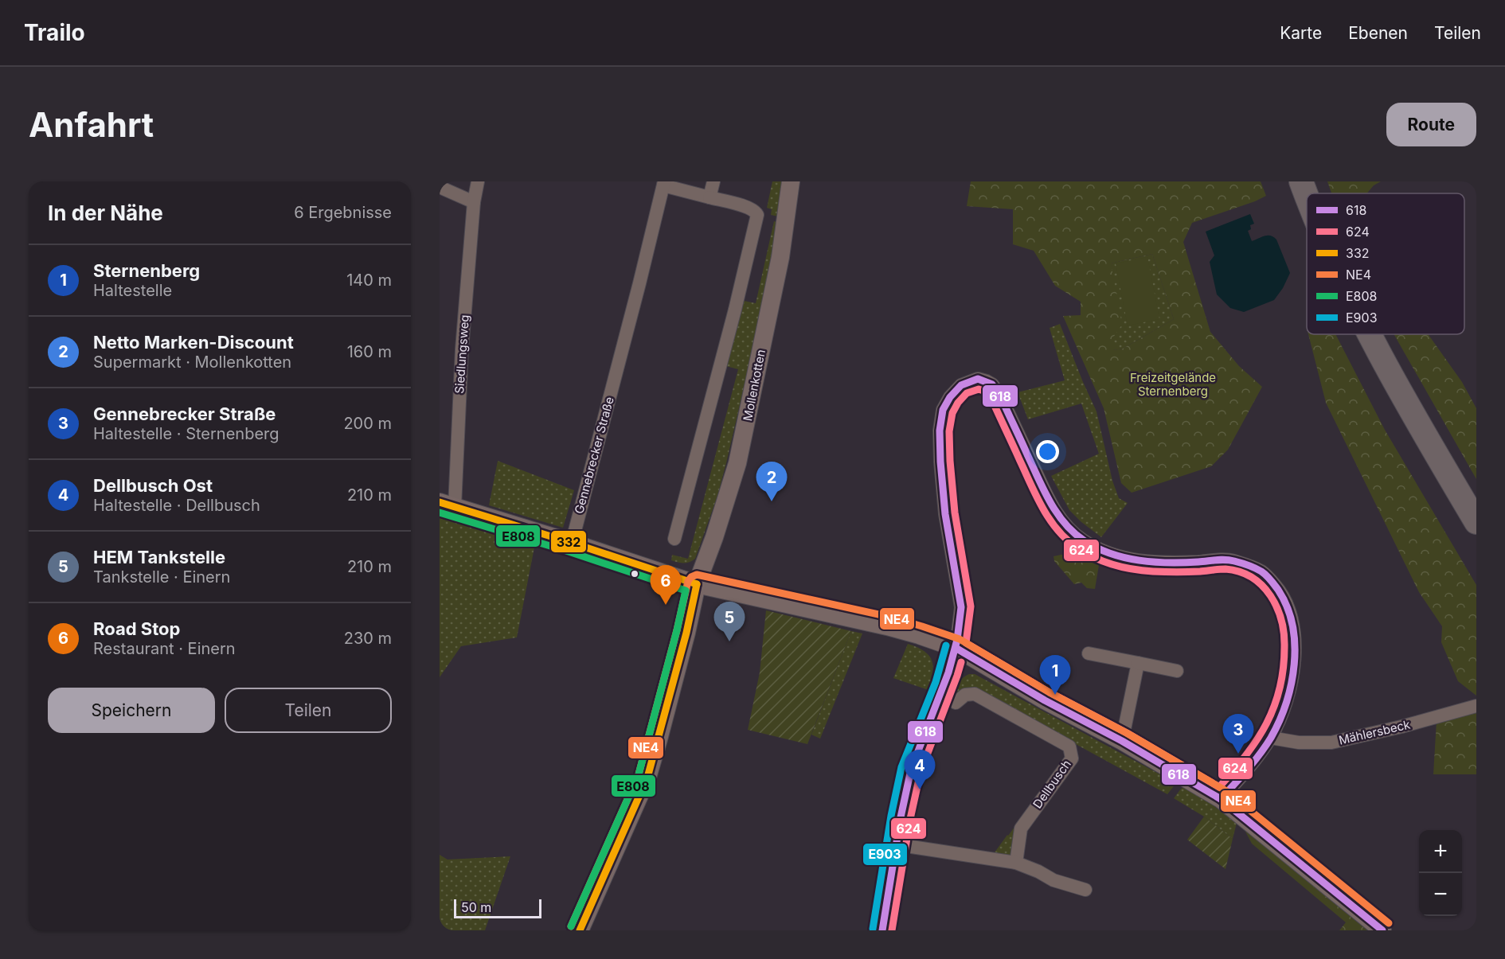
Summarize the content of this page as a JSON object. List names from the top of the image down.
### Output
{
  "streets": {
    "main road": ["Mollenkotten"],
    "street": [
      "Siedlungsweg",
      "Gennebrecker Straße",
      "Mählersbeck",
      "Dellbusch"
    ]
  },
  "parks": ["Freizeitgelände Sternenberg"],
  "lines": [
    "transit line 618",
    "transit line 624",
    "transit line 332",
    "transit line E808",
    "transit line NE4",
    "transit line E903"
  ],
  "legend": [
    "618",
    "624",
    "332",
    "NE4",
    "E808",
    "E903"
  ],
  "scale_bar": "50 m",
  "page": {
    "header": "Trailo",
    "nav": ["Karte", "Ebenen", "Teilen"],
    "buttons": [
      "Route",
      ["Speichern", "Teilen"]
    ],
    "title": "Anfahrt",
    "heading": ["In der Nähe", "6 Ergebnisse"],
    "list": [
      {
        "mark": "1",
        "name": "Sternenberg",
        "note": "Haltestelle",
        "value": "140 m"
      },
      {
        "mark": "2",
        "name": "Netto Marken-Discount",
        "note": "Supermarkt · Mollenkotten",
        "value": "160 m"
      },
      {
        "mark": "3",
        "name": "Gennebrecker Straße",
        "note": "Haltestelle · Sternenberg",
        "value": "200 m"
      },
      {
        "mark": "4",
        "name": "Dellbusch Ost",
        "note": "Haltestelle · Dellbusch",
        "value": "210 m"
      },
      {
        "mark": "5",
        "name": "HEM Tankstelle",
        "note": "Tankstelle · Einern",
        "value": "210 m"
      },
      {
        "mark": "6",
        "name": "Road Stop",
        "note": "Restaurant · Einern",
        "value": "230 m"
      }
    ],
    "pins": [
      "2",
      "6",
      "5",
      "1",
      "3",
      "4"
    ],
    "map_buttons": ["+", "−"],
    "scale": "50 m"
  }
}
